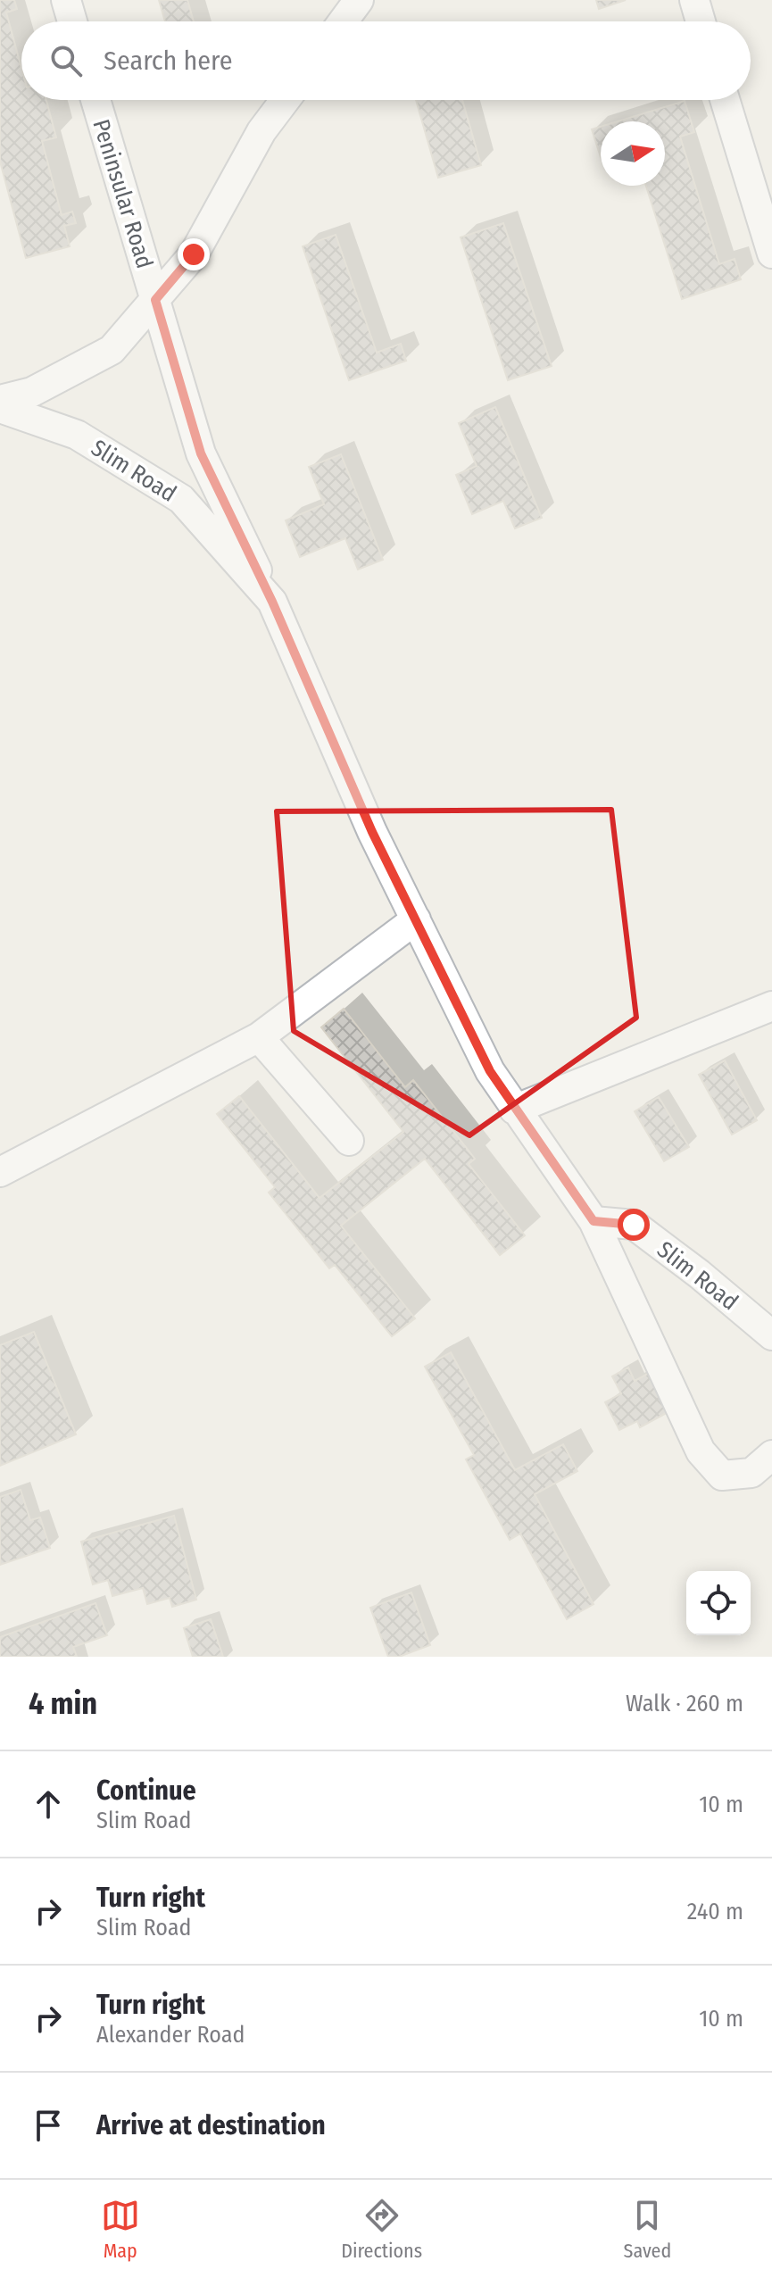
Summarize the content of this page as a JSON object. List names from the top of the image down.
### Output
{
  "streets": {
    "lane": ["Peninsular Road", "Slim Road"]
  },
  "crossings": [
    ["Peninsular Road", "Slim Road"]
  ],
  "north": "right",
  "page": {
    "search": "Search here",
    "heading": ["4 min", "Walk · 260 m"],
    "list": [
      ["Continue", "Slim Road", "10 m"],
      ["Turn right", "Slim Road", "240 m"],
      ["Turn right", "Alexander Road", "10 m"],
      "Arrive at destination"
    ],
    "nav": ["Map", "Directions", "Saved"]
  }
}
